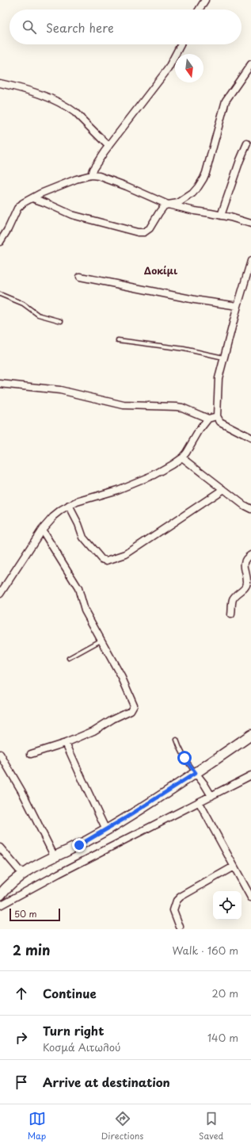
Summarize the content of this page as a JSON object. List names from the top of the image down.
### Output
{
  "districts": ["Δοκίμι"],
  "scale_bar": "50 m",
  "north": "bottom",
  "page": {
    "search": "Search here",
    "scale": "50 m",
    "heading": ["2 min", "Walk · 160 m"],
    "list": [
      ["Continue", "20 m"],
      ["Turn right", "Κοσμά Αιτωλού", "140 m"],
      "Arrive at destination"
    ],
    "nav": ["Map", "Directions", "Saved"]
  }
}
